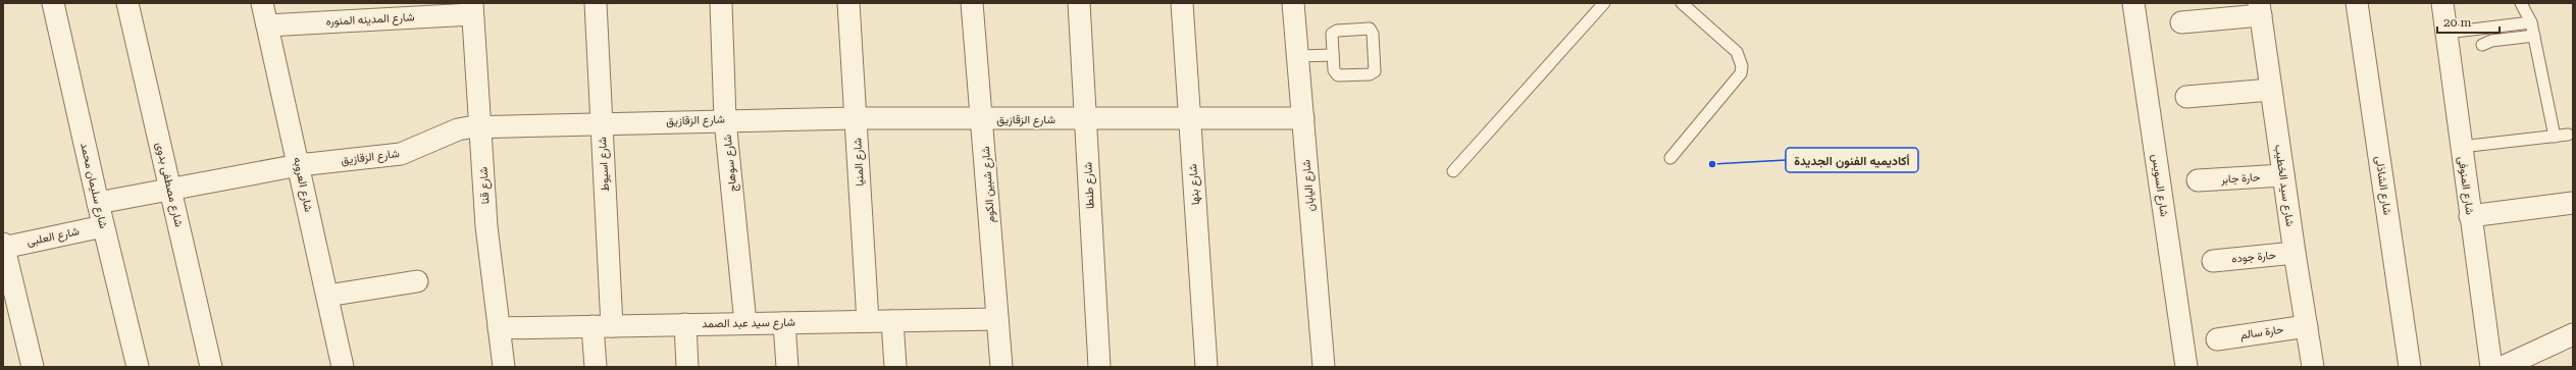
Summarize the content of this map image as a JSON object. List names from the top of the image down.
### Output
{
  "streets": {
    "street": [
      "شارع المدينه المنوره",
      "شارع الزقازيق",
      "شارع المنيا",
      "شارع سوهاج",
      "شارع اسيوط",
      "حارة جابر",
      "شارع مصطفى بدوى",
      "شارع العروبه",
      "شارع شبين الكوم",
      "شارع بنها",
      "شارع سليمان محمد",
      "شارع قنا",
      "شارع طنطا",
      "شارع اليابان",
      "شارع السويس",
      "شارع سيد الخطيب",
      "شارع الشاذلى",
      "شارع المنوفى",
      "شارع العلبى",
      "حارة جوده",
      "شارع سيد عبد الصمد",
      "حارة سالم"
    ]
  },
  "crossings": [
    ["شارع المدينه المنوره", "شارع العروبه"],
    ["شارع المدينه المنوره", "شارع قنا"],
    ["شارع الزقازيق", "شارع المنيا"],
    ["شارع الزقازيق", "شارع سوهاج"],
    ["شارع الزقازيق", "شارع اسيوط"],
    ["شارع الزقازيق", "شارع مصطفى بدوى"],
    ["شارع الزقازيق", "شارع العروبه"],
    ["شارع الزقازيق", "شارع شبين الكوم"],
    ["شارع الزقازيق", "شارع بنها"],
    ["شارع الزقازيق", "شارع سليمان محمد"],
    ["شارع الزقازيق", "شارع قنا"],
    ["شارع الزقازيق", "شارع طنطا"],
    ["شارع الزقازيق", "شارع اليابان"],
    ["شارع المنيا", "شارع سيد عبد الصمد"],
    ["شارع سوهاج", "شارع سيد عبد الصمد"],
    ["شارع اسيوط", "شارع سيد عبد الصمد"],
    ["حارة جابر", "شارع سيد الخطيب"],
    ["شارع شبين الكوم", "شارع سيد عبد الصمد"],
    ["شارع سليمان محمد", "شارع العلبى"],
    ["شارع قنا", "شارع سيد عبد الصمد"],
    ["شارع سيد الخطيب", "حارة جوده"],
    ["شارع سيد الخطيب", "حارة سالم"]
  ],
  "places": ["أكاديميه الفنون الجديدة"],
  "scale_bar": "20 m"
}
